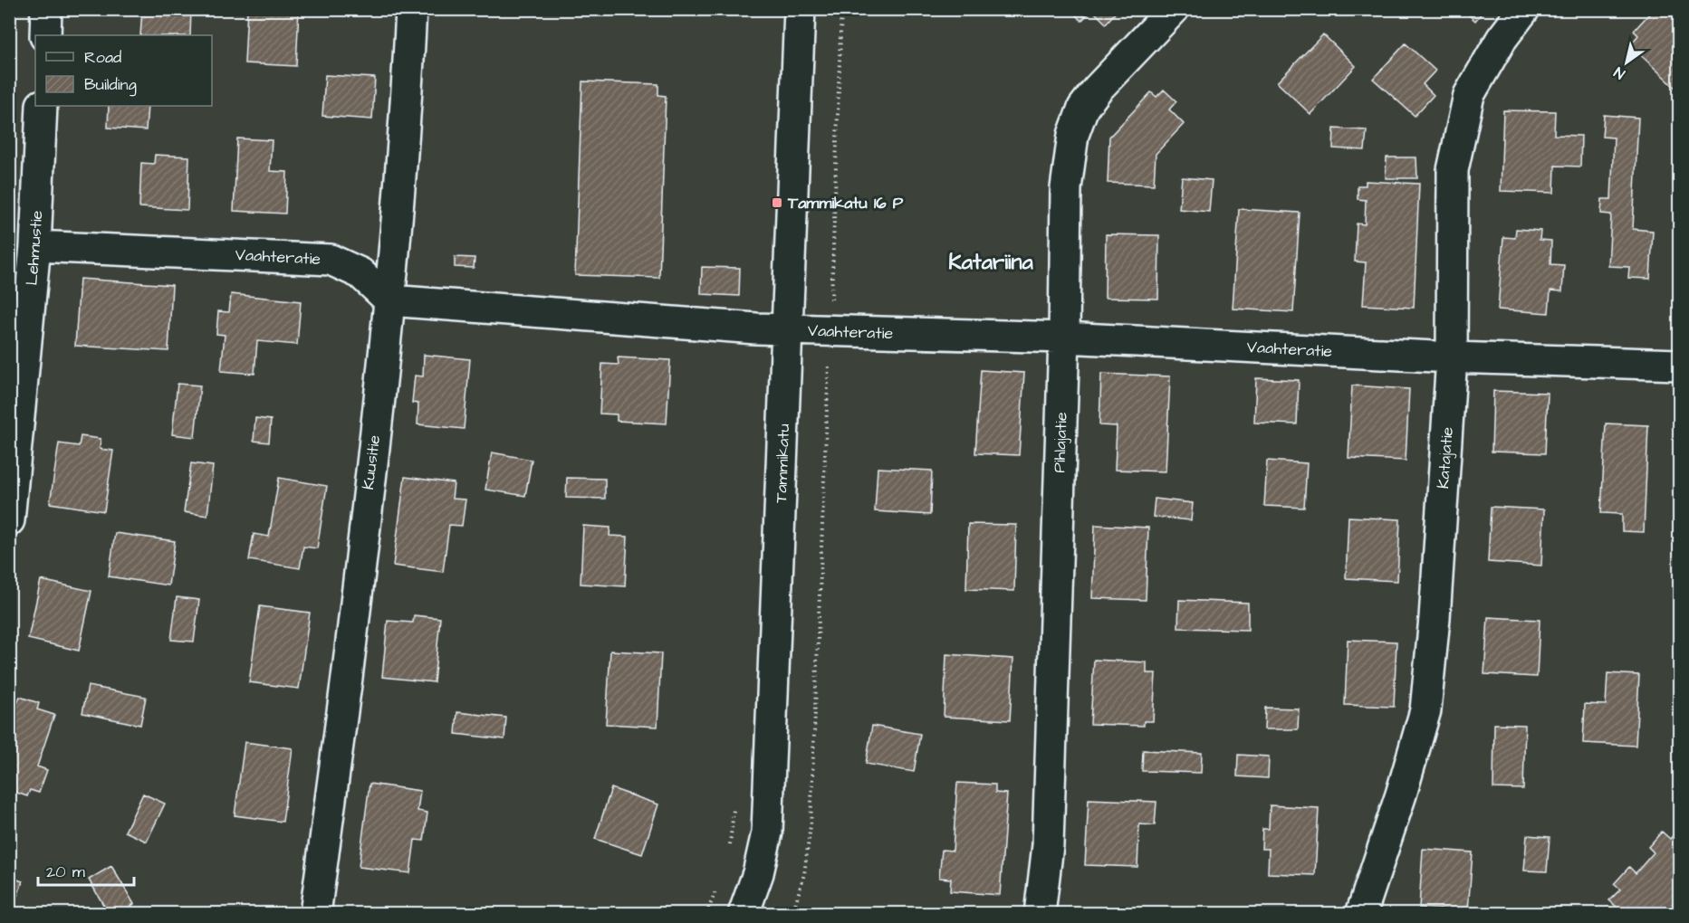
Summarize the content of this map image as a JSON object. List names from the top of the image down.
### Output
{
  "streets": {
    "street": [
      "Lehmustie",
      "Vaahteratie",
      "Pihlajatie",
      "Katajatie",
      "Kuusitie",
      "Tammikatu"
    ]
  },
  "crossings": [
    ["Lehmustie", "Vaahteratie"],
    ["Vaahteratie", "Pihlajatie"],
    ["Vaahteratie", "Katajatie"],
    ["Vaahteratie", "Kuusitie"],
    ["Vaahteratie", "Tammikatu"]
  ],
  "districts": ["Katariina"],
  "places": {
    "transit": ["Tammikatu 16 P"]
  },
  "legend": ["Road", "Building"],
  "scale_bar": "20 m",
  "north": "bottom left"
}
